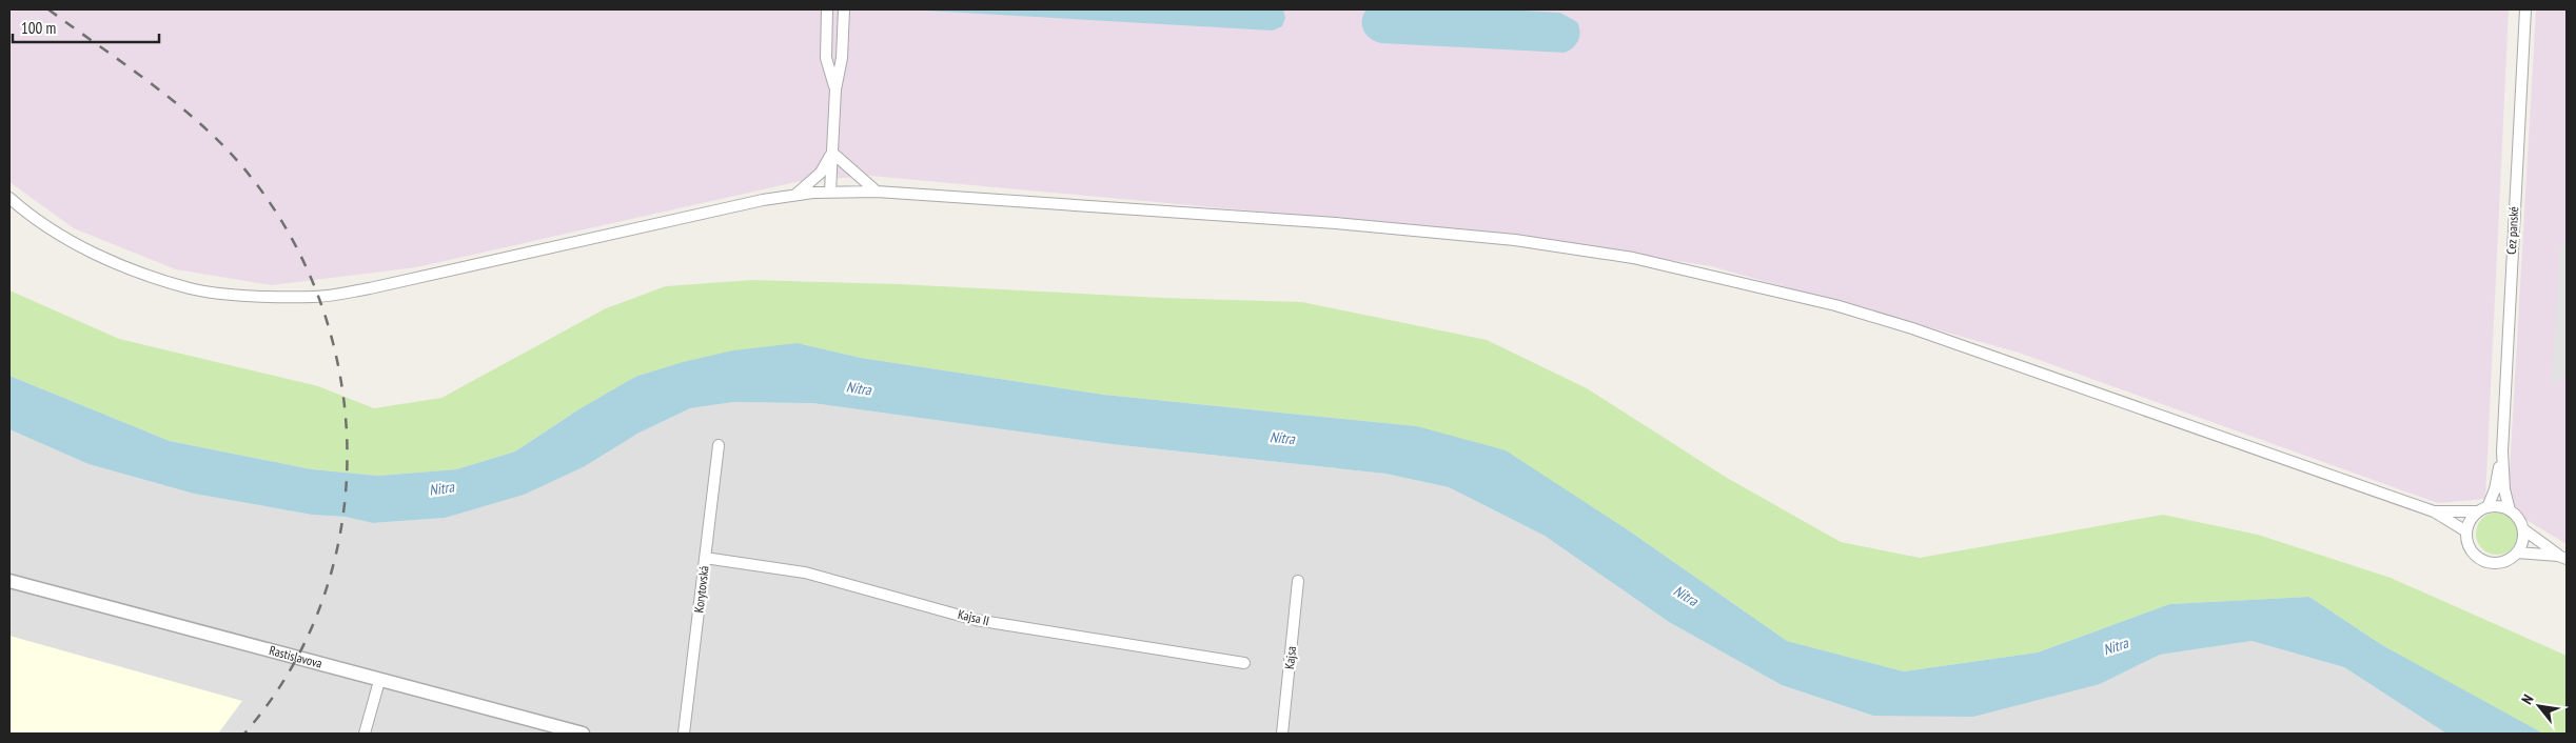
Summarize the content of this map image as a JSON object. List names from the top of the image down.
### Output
{
  "streets": {
    "street": [
      "Cez panské",
      "Korytovská",
      "Kajsa II",
      "Rastislavova",
      "Kajsa"
    ]
  },
  "crossings": [
    ["Korytovská", "Kajsa II"]
  ],
  "water": ["Nitra"],
  "scale_bar": "100 m",
  "north": "top left"
}
